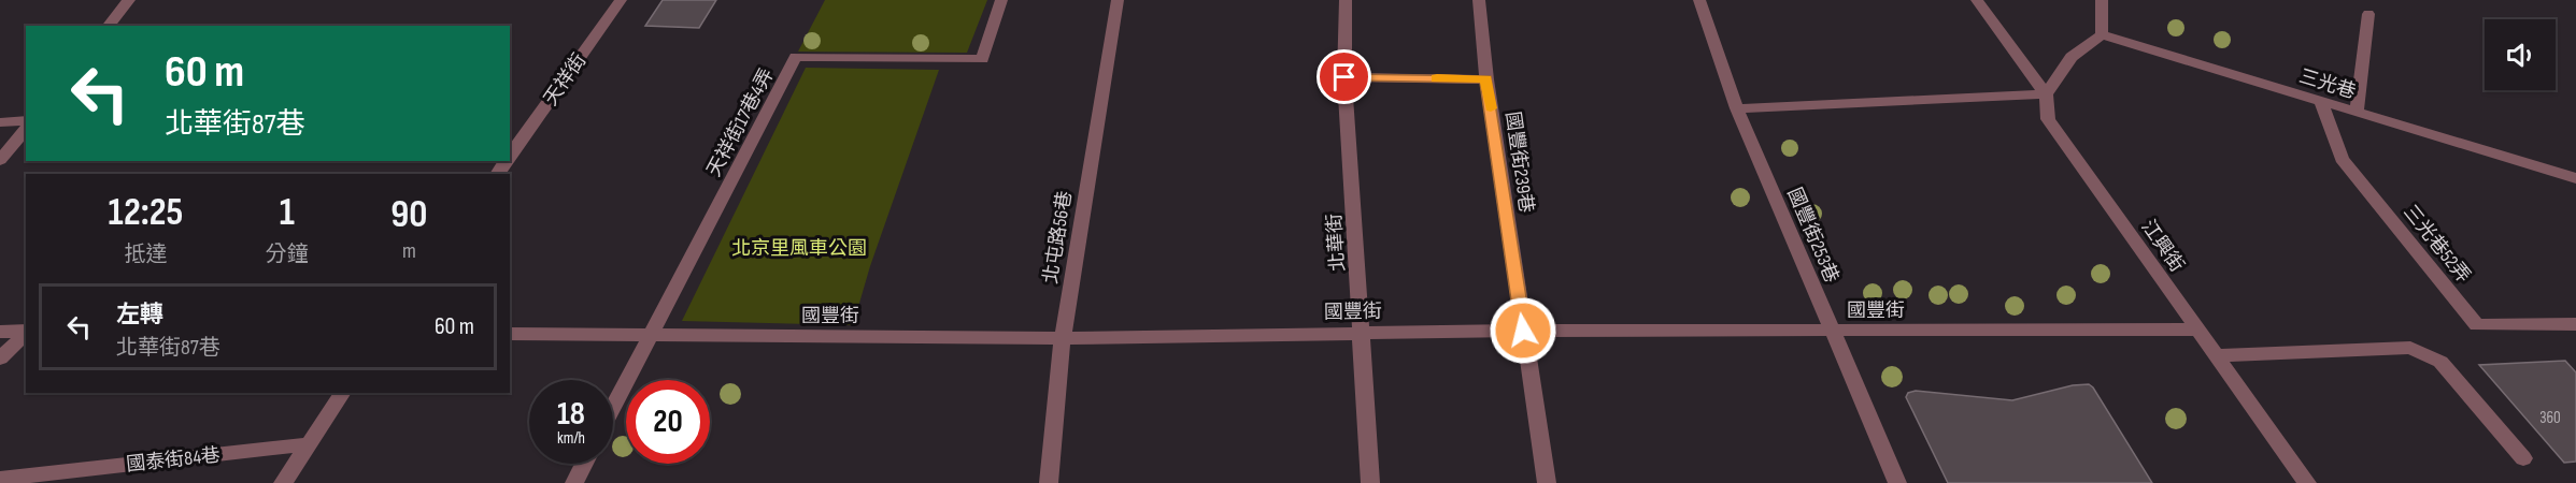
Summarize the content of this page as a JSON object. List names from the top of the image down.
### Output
{
  "streets": {
    "street": [
      "天祥街",
      "三光巷",
      "天祥街17巷4弄",
      "國豐街239巷",
      "國豐街253巷",
      "北屯路56巷",
      "北華街",
      "三光巷52弄",
      "江興街",
      "國豐街",
      "國泰街84巷"
    ]
  },
  "crossings": [
    ["三光巷", "三光巷52弄"],
    ["天祥街17巷4弄", "國豐街"],
    ["國豐街239巷", "國豐街"],
    ["國豐街253巷", "國豐街"],
    ["北屯路56巷", "國豐街"],
    ["北華街", "國豐街"],
    ["江興街", "國豐街"]
  ],
  "parks": ["北京里風車公園"],
  "house_numbers": ["360"],
  "page": {
    "turn": ["60 m", "北華街87巷"],
    "eta": [
      "12:25",
      "抵達",
      "1",
      "分鐘",
      "90",
      "m"
    ],
    "list": [
      {
        "name": "左轉",
        "note": "北華街87巷",
        "value": "60 m"
      }
    ],
    "speed": "18 km/h",
    "limit": "20"
  }
}
